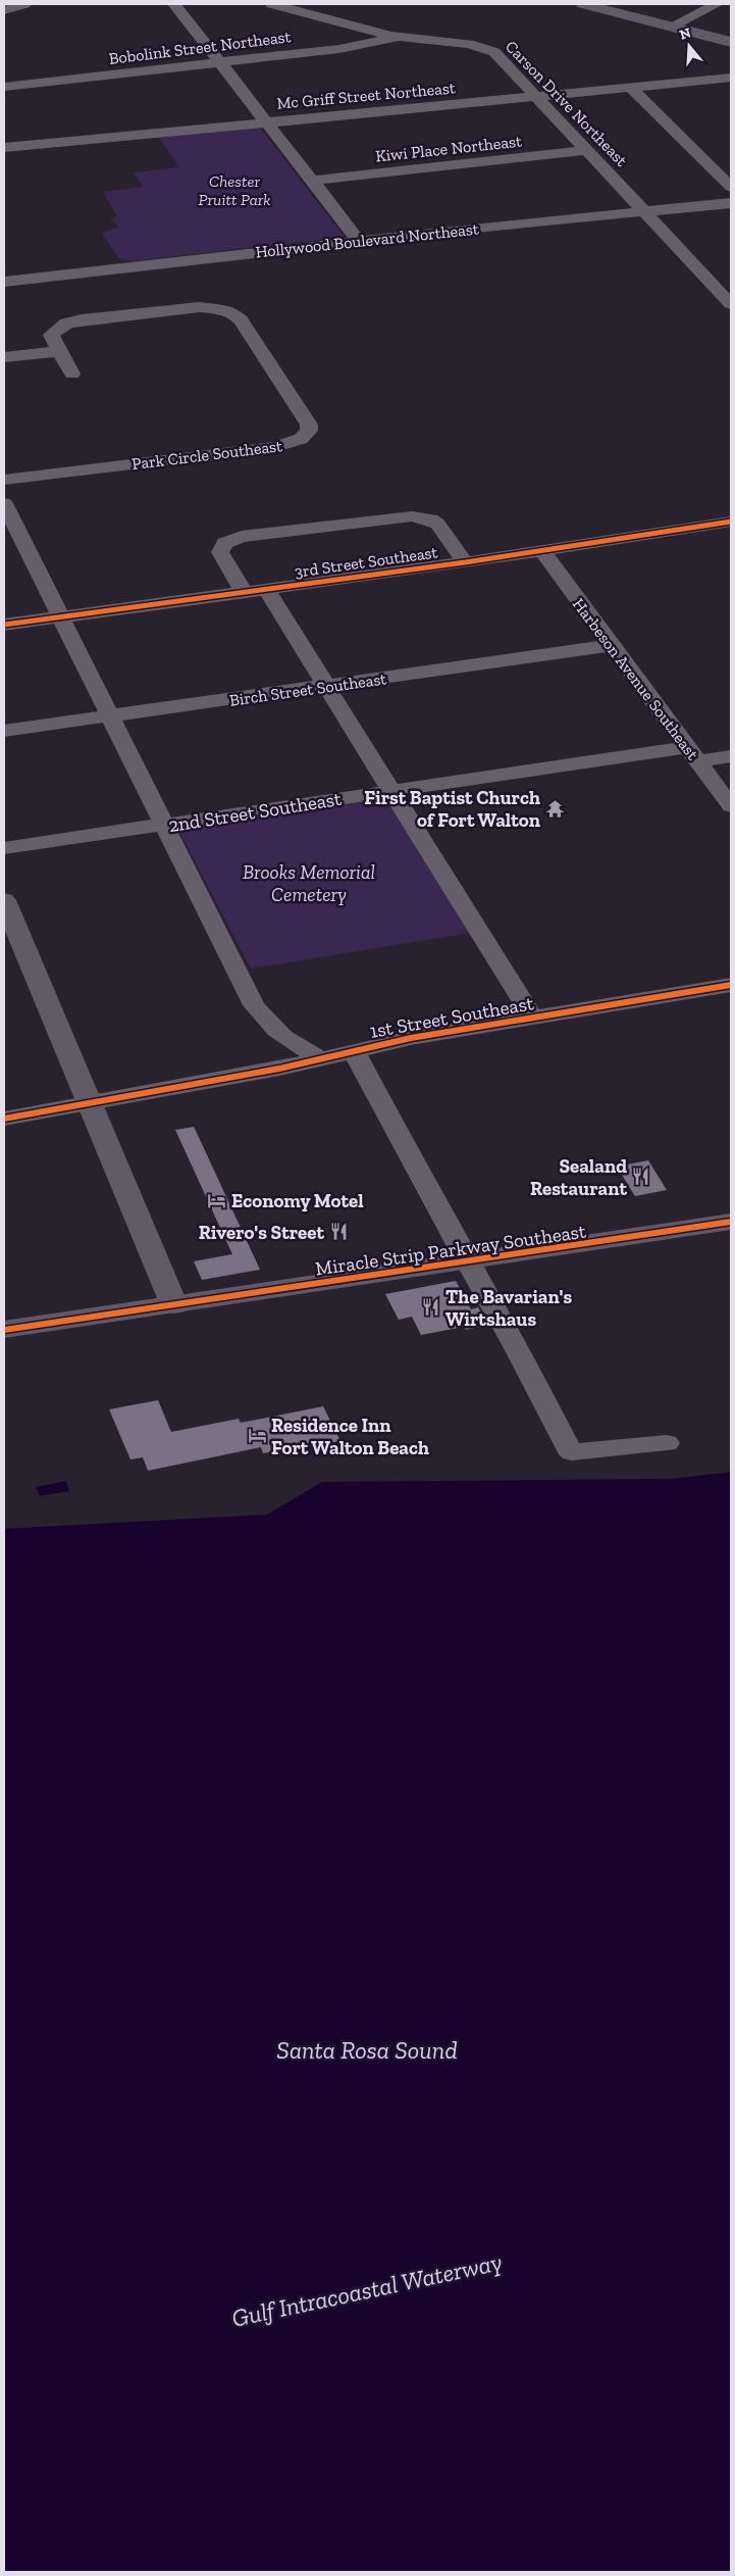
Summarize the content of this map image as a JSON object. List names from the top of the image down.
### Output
{
  "streets": {
    "highway": ["Miracle Strip Parkway Southeast"],
    "street": [
      "Bobolink Street Northeast",
      "Mc Griff Street Northeast",
      "Carson Drive Northeast",
      "Kiwi Place Northeast",
      "Hollywood Boulevard Northeast",
      "Park Circle Southeast",
      "3rd Street Southeast",
      "Harbeson Avenue Southeast",
      "Birch Street Southeast",
      "2nd Street Southeast",
      "1st Street Southeast"
    ]
  },
  "crossings": [
    ["Bobolink Street Northeast", "Carson Drive Northeast"],
    ["Mc Griff Street Northeast", "Carson Drive Northeast"],
    ["Carson Drive Northeast", "Kiwi Place Northeast"],
    ["Carson Drive Northeast", "Hollywood Boulevard Northeast"],
    ["3rd Street Southeast", "Harbeson Avenue Southeast"],
    ["Harbeson Avenue Southeast", "Birch Street Southeast"],
    ["Harbeson Avenue Southeast", "2nd Street Southeast"]
  ],
  "water": ["Santa Rosa Sound", "Gulf Intracoastal Waterway"],
  "parks": ["Chester Pruitt Park", "Brooks Memorial Cemetery"],
  "places": {
    "temple": ["First Baptist Church of Fort Walton"],
    "restaurant": ["Sealand Restaurant", "Rivero's Street", "The Bavarian's Wirtshaus"],
    "hotel": ["Economy Motel", "Residence Inn Fort Walton Beach"]
  },
  "north": "top"
}
